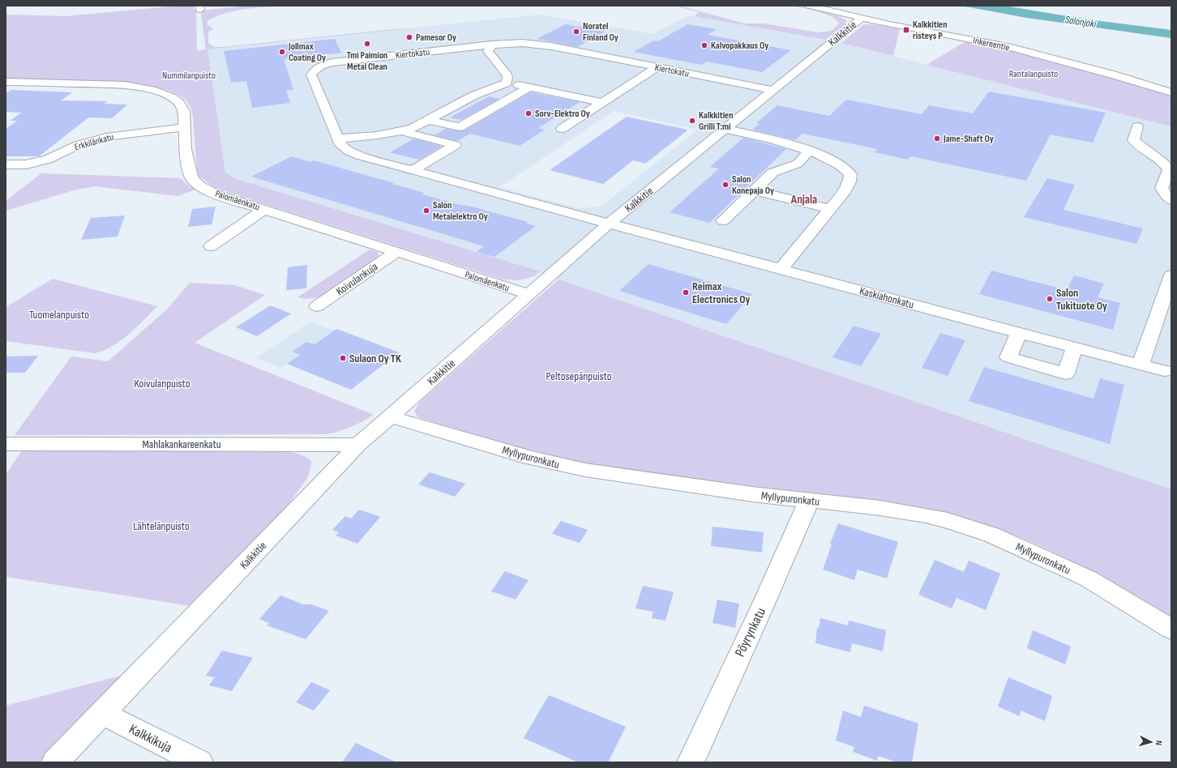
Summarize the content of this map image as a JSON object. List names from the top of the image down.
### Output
{
  "streets": {
    "street": [
      "Kalkkitie",
      "Inkereentie",
      "Kiertokatu",
      "Erkkilänkatu",
      "Palomäenkatu",
      "Koivulankuja",
      "Kaskiahonkatu",
      "Mahlakankareenkatu",
      "Myllypuronkatu",
      "Pöyrynkatu",
      "Kalkkikuja"
    ]
  },
  "crossings": [
    ["Kalkkitie", "Inkereentie"],
    ["Kalkkitie", "Kiertokatu"],
    ["Kalkkitie", "Palomäenkatu"],
    ["Kalkkitie", "Kaskiahonkatu"],
    ["Kalkkitie", "Mahlakankareenkatu"],
    ["Kalkkitie", "Myllypuronkatu"],
    ["Kalkkitie", "Kalkkikuja"],
    ["Kiertokatu", "Kaskiahonkatu"],
    ["Erkkilänkatu", "Palomäenkatu"],
    ["Palomäenkatu", "Koivulankuja"],
    ["Myllypuronkatu", "Pöyrynkatu"]
  ],
  "districts": ["Anjala"],
  "water": ["Salonjoki"],
  "parks": [
    "Rantalanpuisto",
    "Nummilanpuisto",
    "Tuomelanpuisto",
    "Peltosepänpuisto",
    "Koivulanpuisto",
    "Lähtelänpuisto"
  ],
  "places": {
    "transit": ["Kalkkitien risteys P"],
    "other": [
      "Noratel Finland Oy",
      "Pamesor Oy",
      "Tmi Paimion Metal Clean",
      "Kalvopakkaus Oy",
      "Jollmax Coating Oy",
      "Sorv-Elektro Oy",
      "Kalkkitien Grilli T:mi",
      "Jame-Shaft Oy",
      "Salon Konepaja Oy",
      "Salon Metalelektro Oy",
      "Reimax Electronics Oy",
      "Salon Tukituote Oy",
      "Sulaon Oy TK"
    ]
  },
  "north": "right"
}
